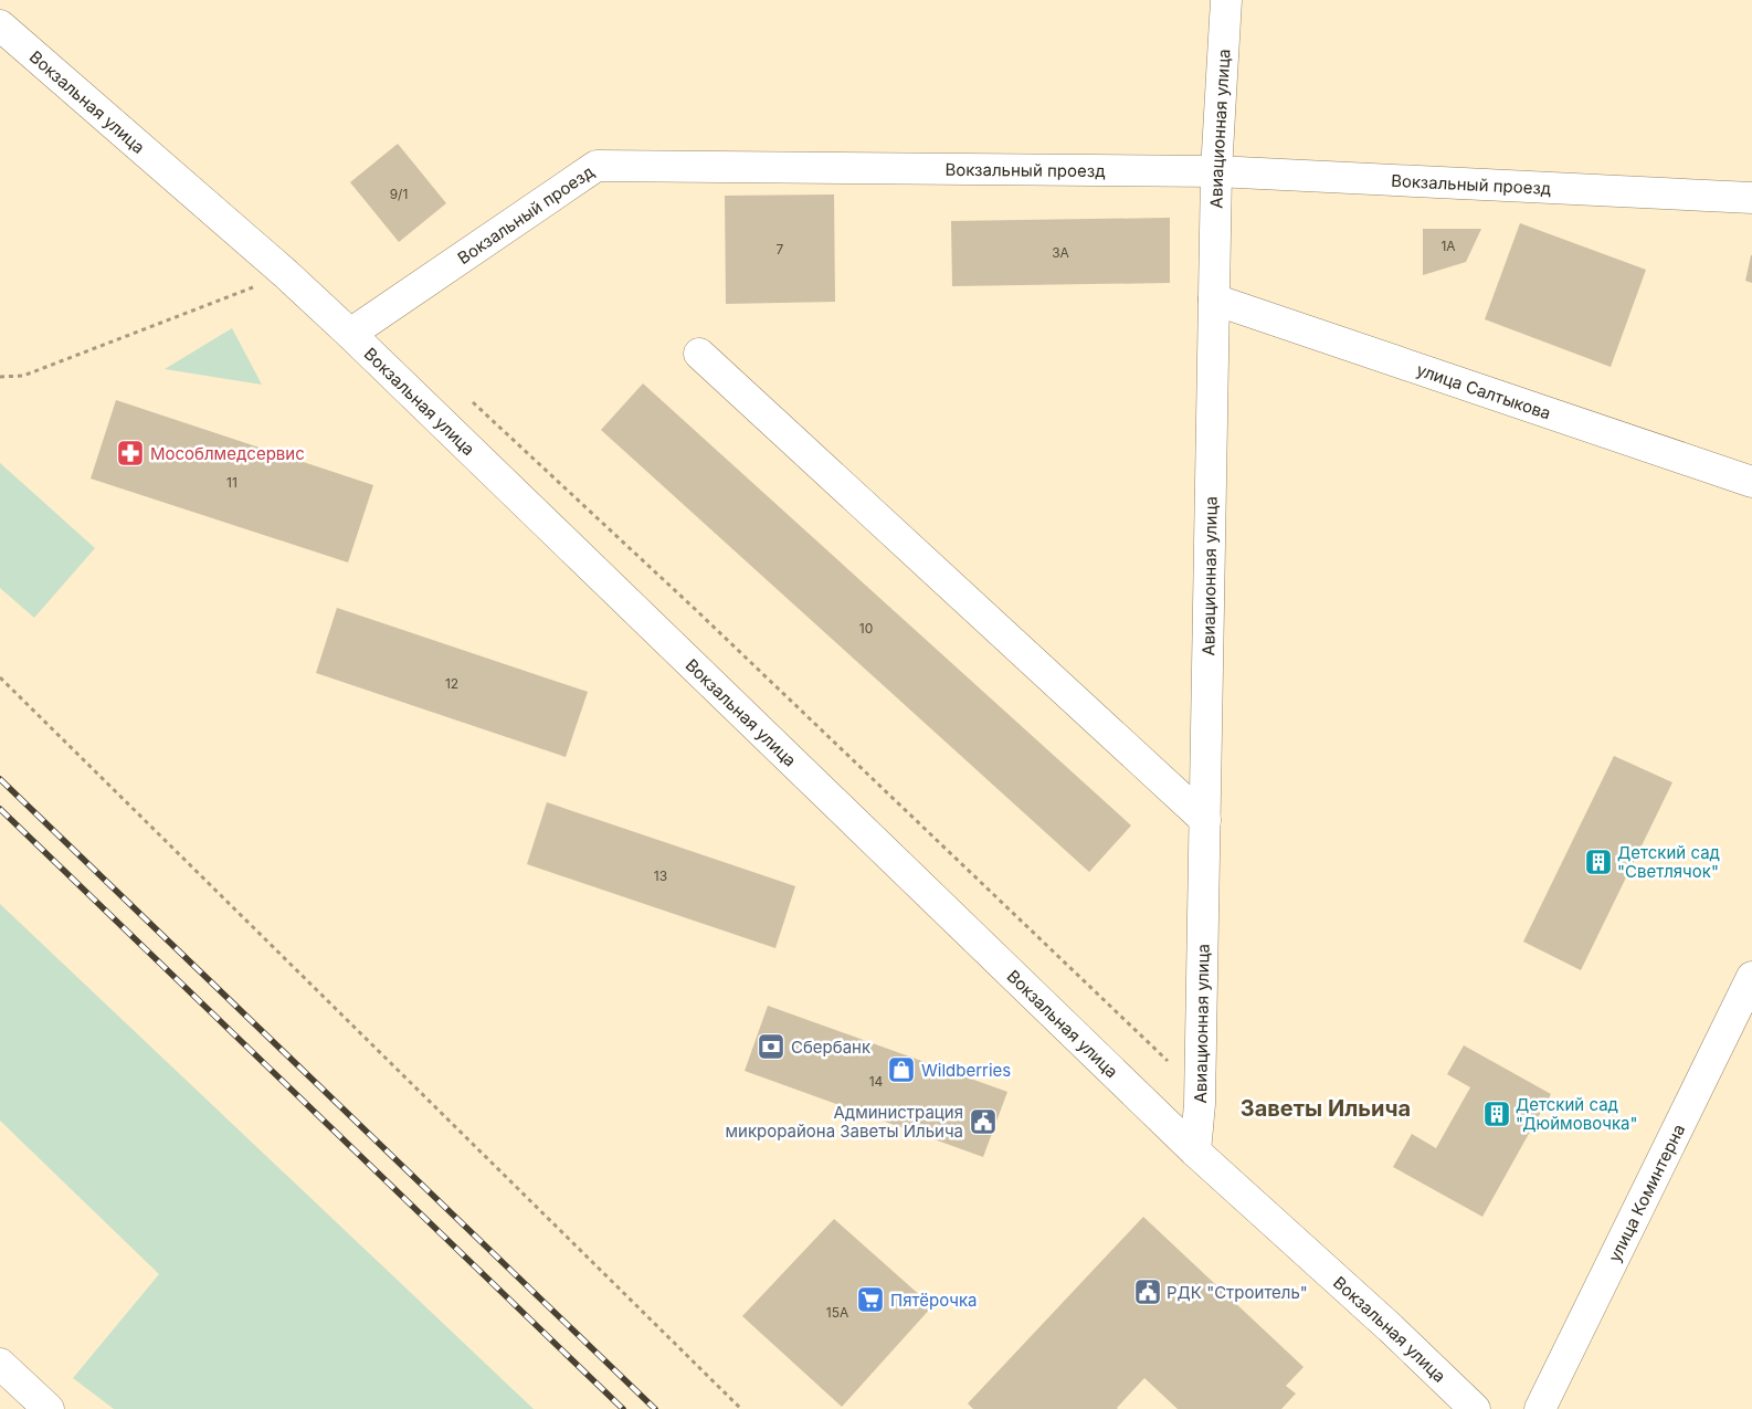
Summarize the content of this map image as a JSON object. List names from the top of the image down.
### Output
{
  "streets": {
    "street": [
      "Вокзальная улица",
      "Авиационная улица",
      "Вокзальный проезд",
      "улица Салтыкова",
      "улица Коминтерна"
    ]
  },
  "crossings": [
    ["Вокзальная улица", "Авиационная улица"],
    ["Вокзальная улица", "Вокзальный проезд"],
    ["Авиационная улица", "Вокзальный проезд"],
    ["Авиационная улица", "улица Салтыкова"]
  ],
  "districts": ["Заветы Ильича"],
  "places": {
    "pharmacy": ["Мособлмедсервис"],
    "building": ["Детский сад \"Светлячок\"", "Детский сад \"Дюймовочка\""],
    "bank": ["Сбербанк"],
    "shop": ["Wildberries"],
    "public building": ["Администрация микрорайона Заветы Ильича", "РДК \"Строитель\""],
    "supermarket": ["Пятёрочка"]
  },
  "house_numbers": [
    "9/1",
    "1А",
    "7",
    "3А",
    "11",
    "10",
    "12",
    "13",
    "14",
    "15А"
  ]
}
